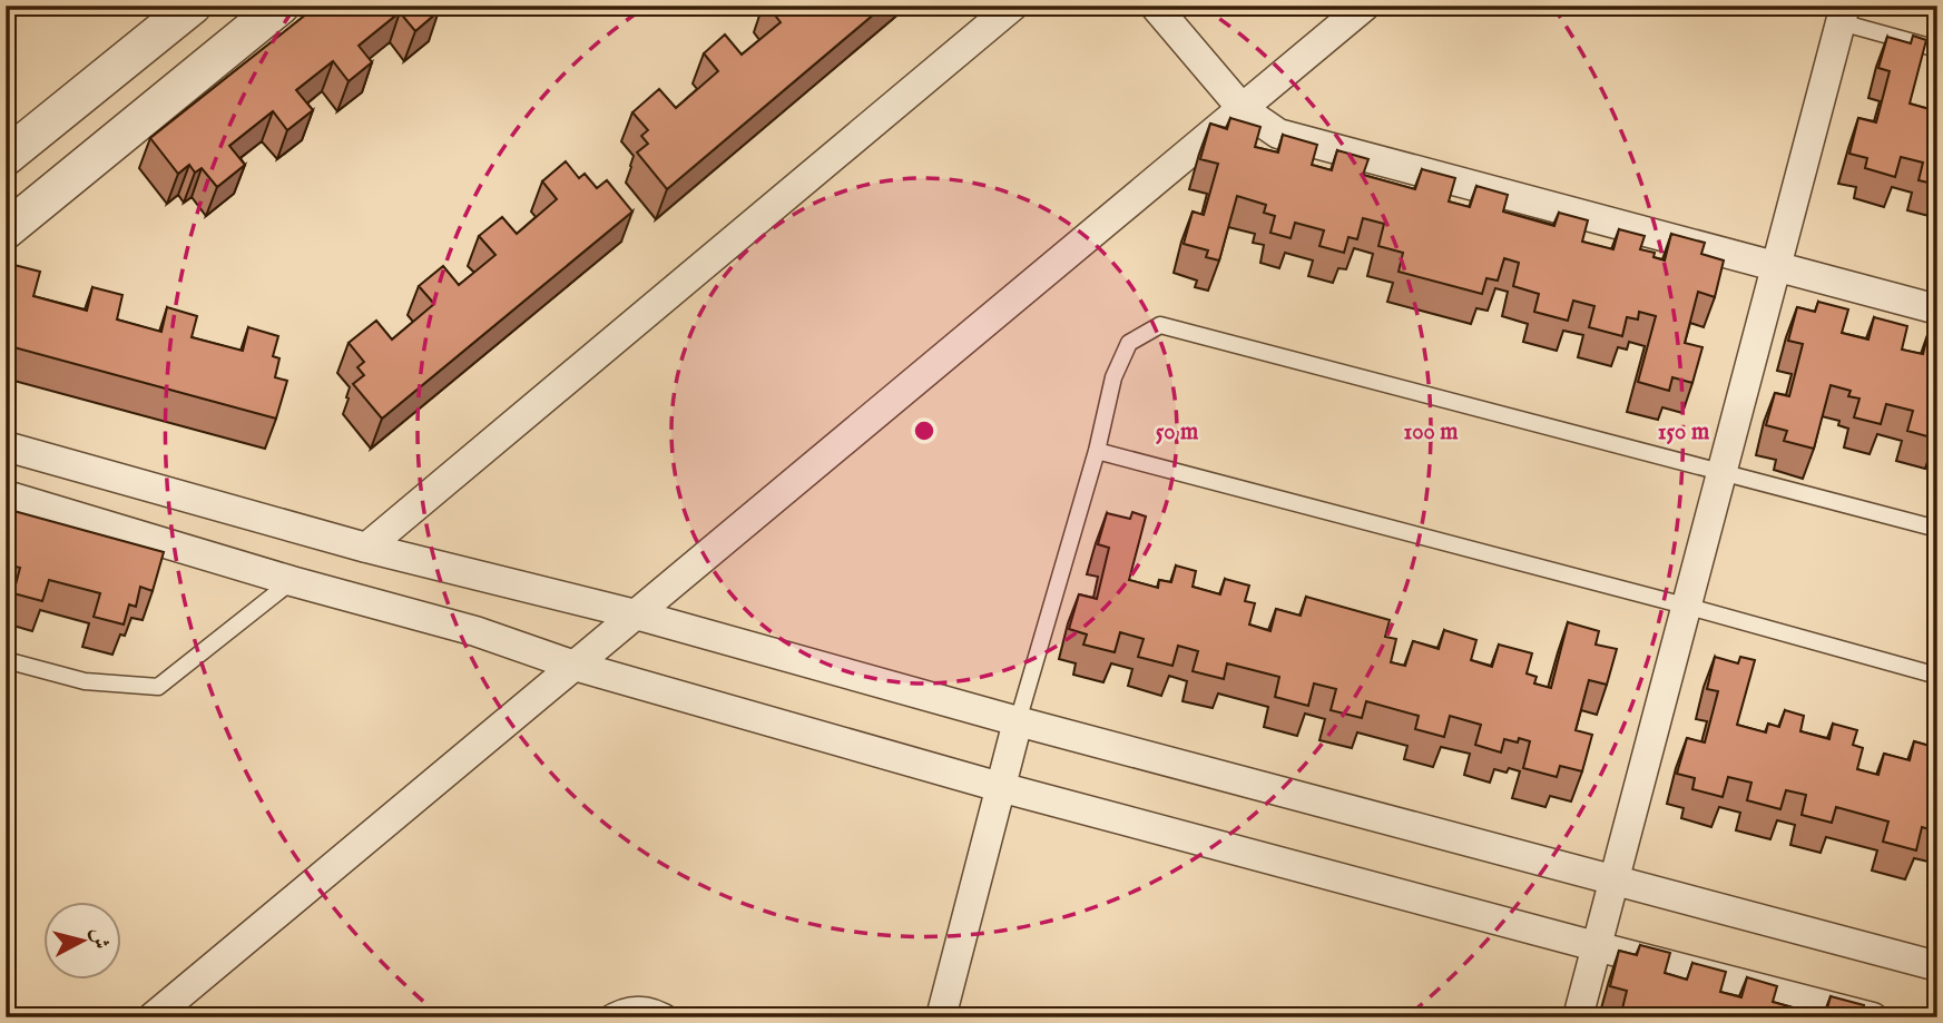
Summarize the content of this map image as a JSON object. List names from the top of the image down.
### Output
{
  "north": "right",
  "rings": ["50 m", "100 m", "150 m"]
}
